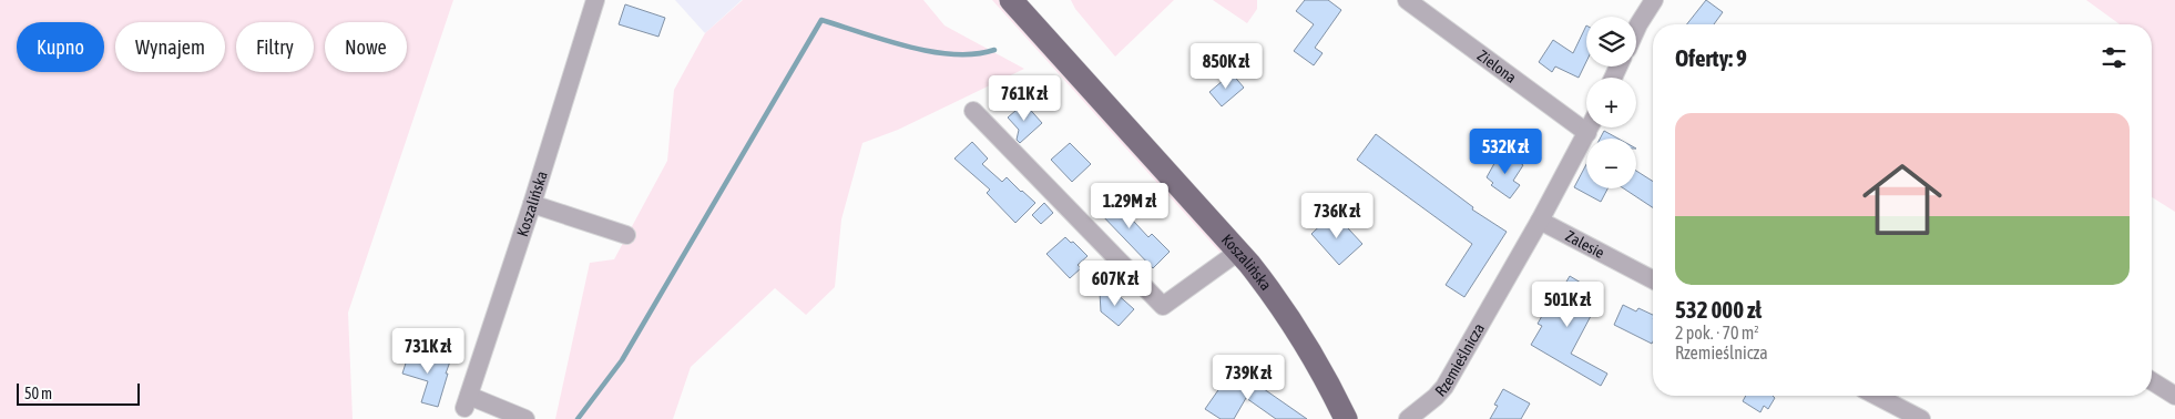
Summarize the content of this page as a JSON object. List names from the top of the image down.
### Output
{
  "streets": {
    "main road": ["Koszalińska"],
    "street": ["Zielona", "Zalesie", "Rzemieślnicza"]
  },
  "crossings": [
    ["Zielona", "Rzemieślnicza"],
    ["Zalesie", "Rzemieślnicza"]
  ],
  "scale_bar": "50 m",
  "page": {
    "map_buttons": ["+", "−"],
    "chip": [
      "Kupno",
      "Wynajem",
      "Filtry",
      "Nowe"
    ],
    "heading": "Oferty: 9",
    "price": [
      "850K zł",
      "761K zł",
      "532K zł",
      "1.29M zł",
      "736K zł",
      "607K zł",
      "501K zł",
      "731K zł",
      "739K zł"
    ],
    "list": [
      {
        "name": "532 000 zł",
        "note": "2 pok. · 70 m² · Rzemieślnicza"
      }
    ],
    "scale": "50 m"
  }
}
